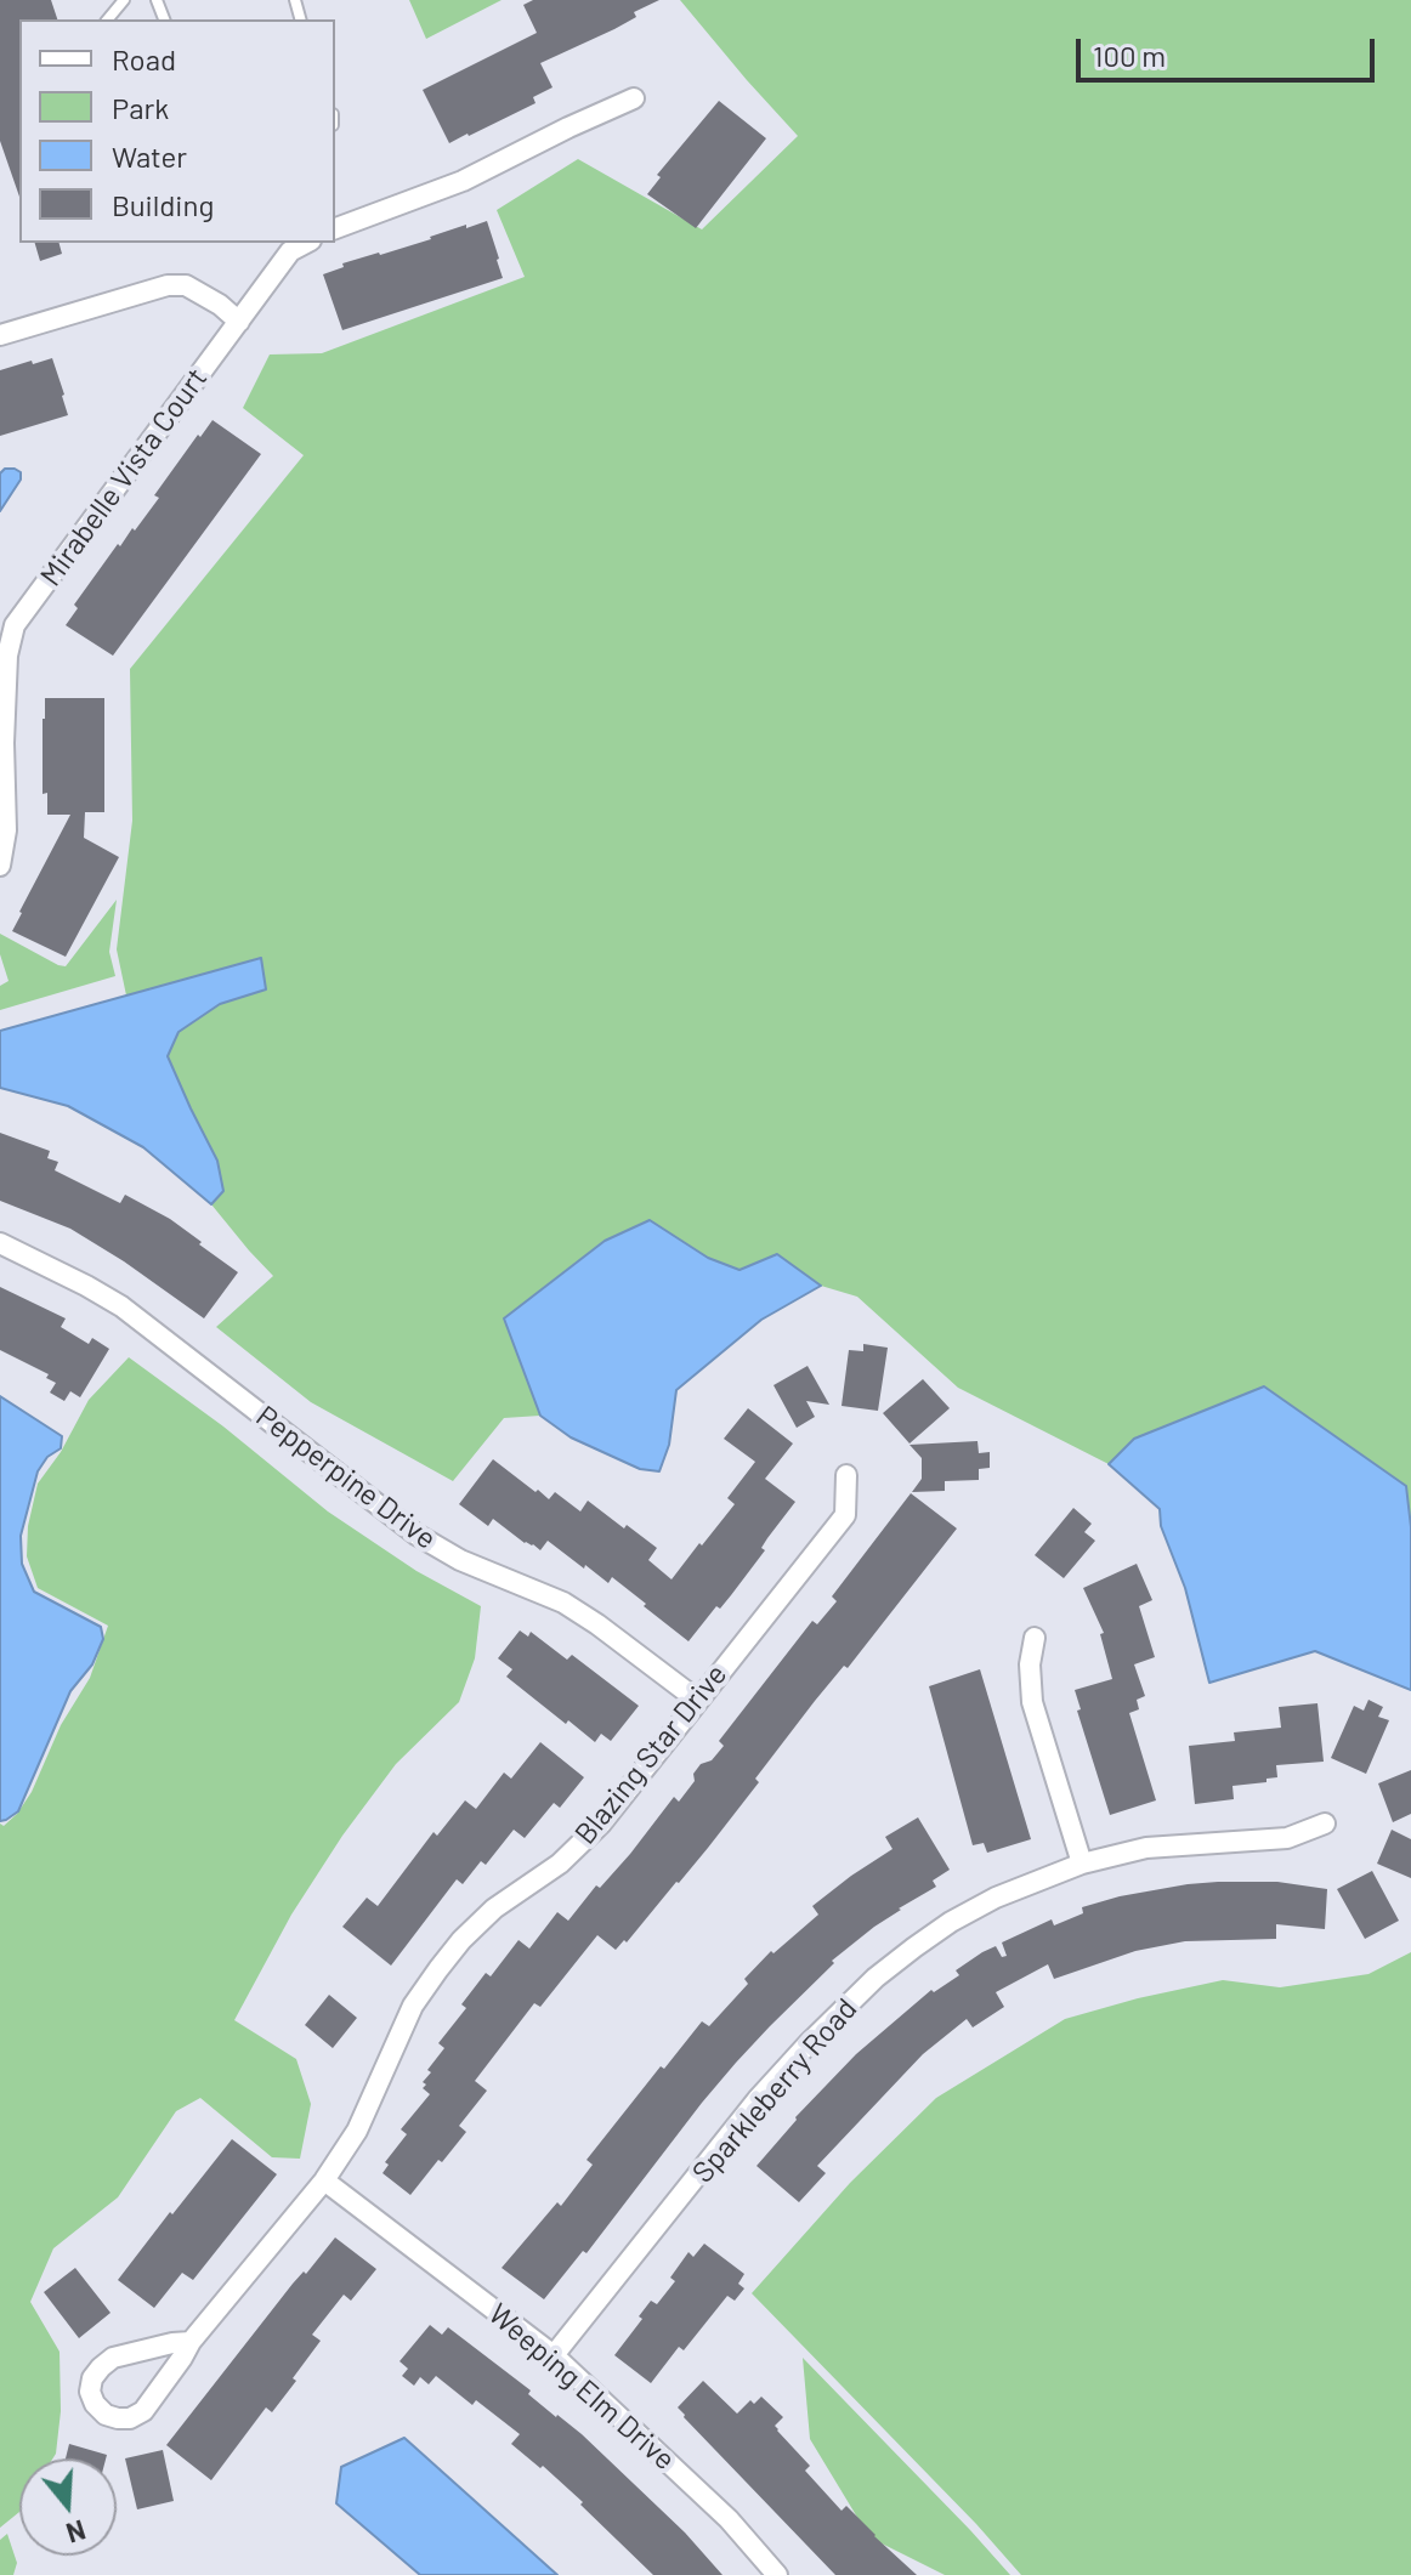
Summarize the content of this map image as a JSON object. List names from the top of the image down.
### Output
{
  "streets": {
    "street": [
      "Mirabelle Vista Court",
      "Pepperpine Drive",
      "Blazing Star Drive",
      "Sparkleberry Road",
      "Weeping Elm Drive"
    ]
  },
  "crossings": [
    ["Pepperpine Drive", "Blazing Star Drive"],
    ["Blazing Star Drive", "Weeping Elm Drive"],
    ["Sparkleberry Road", "Weeping Elm Drive"]
  ],
  "legend": [
    "Road",
    "Park",
    "Water",
    "Building"
  ],
  "scale_bar": "100 m",
  "north": "bottom"
}
